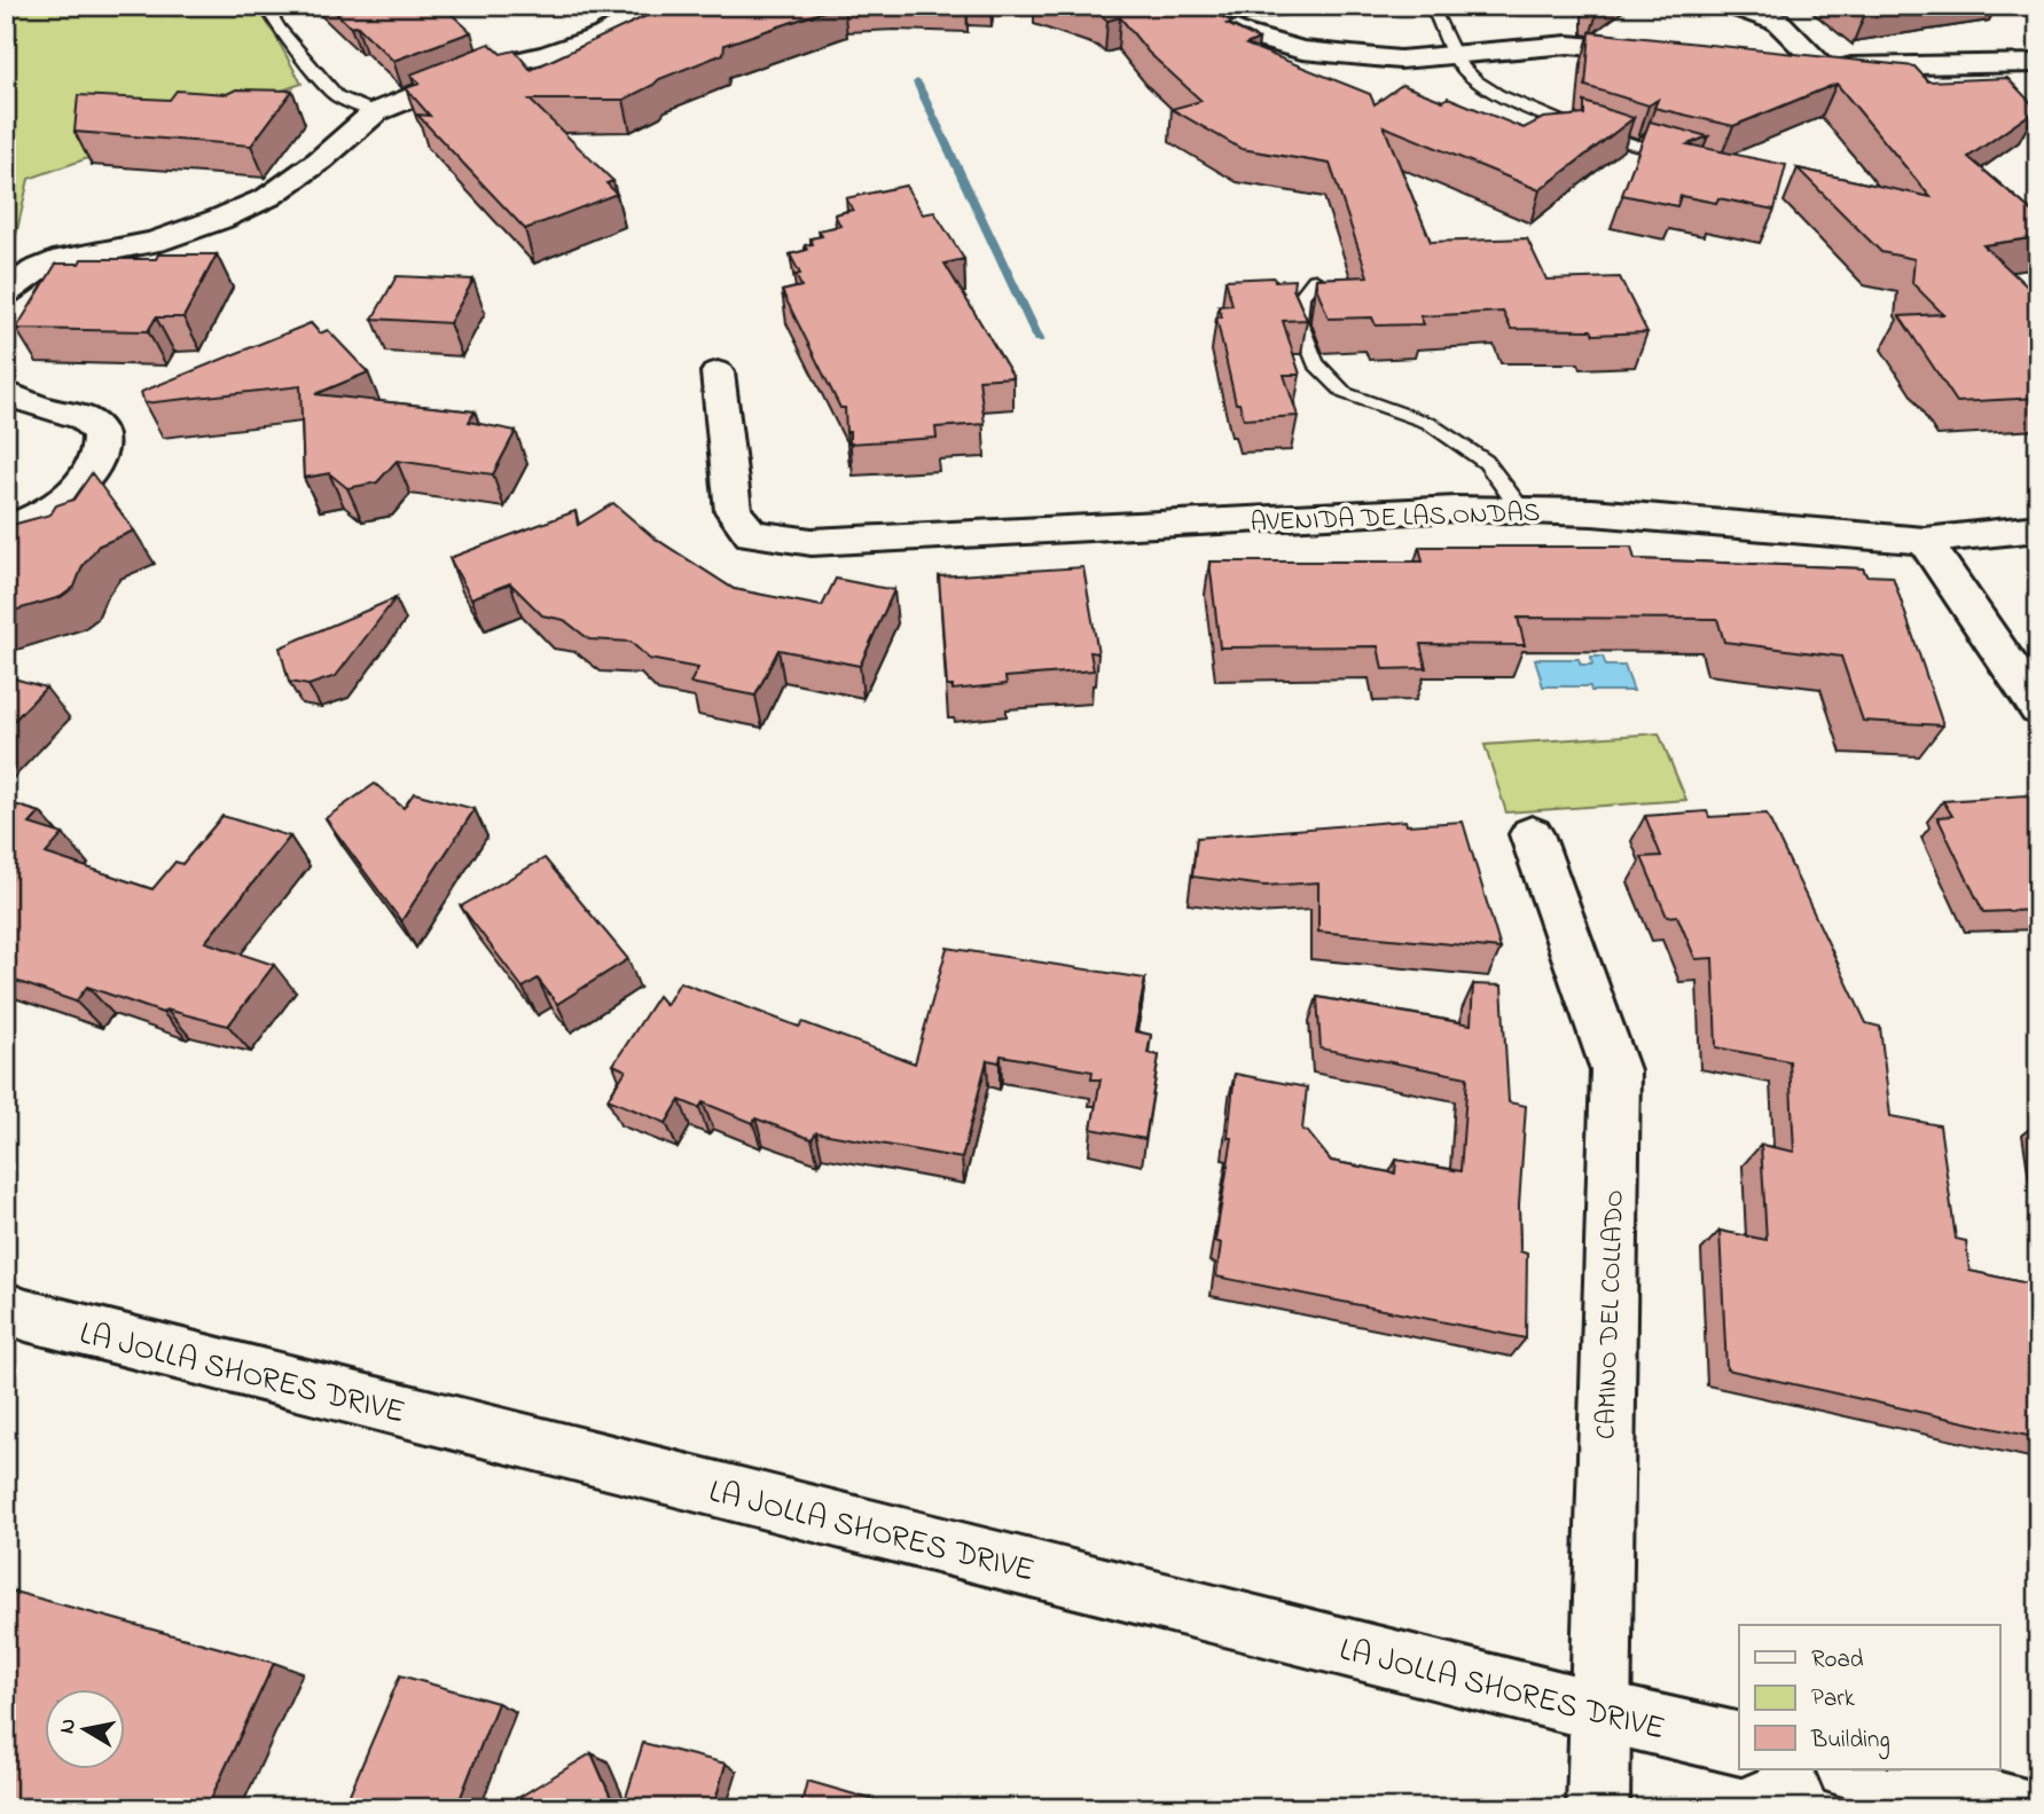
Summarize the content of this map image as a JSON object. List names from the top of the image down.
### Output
{
  "streets": {
    "street": ["AVENIDA DE LAS ONDAS", "CAMINO DEL COLLADO", "LA JOLLA SHORES DRIVE"]
  },
  "crossings": [
    ["CAMINO DEL COLLADO", "LA JOLLA SHORES DRIVE"]
  ],
  "legend": ["Road", "Park", "Building"],
  "north": "left"
}
